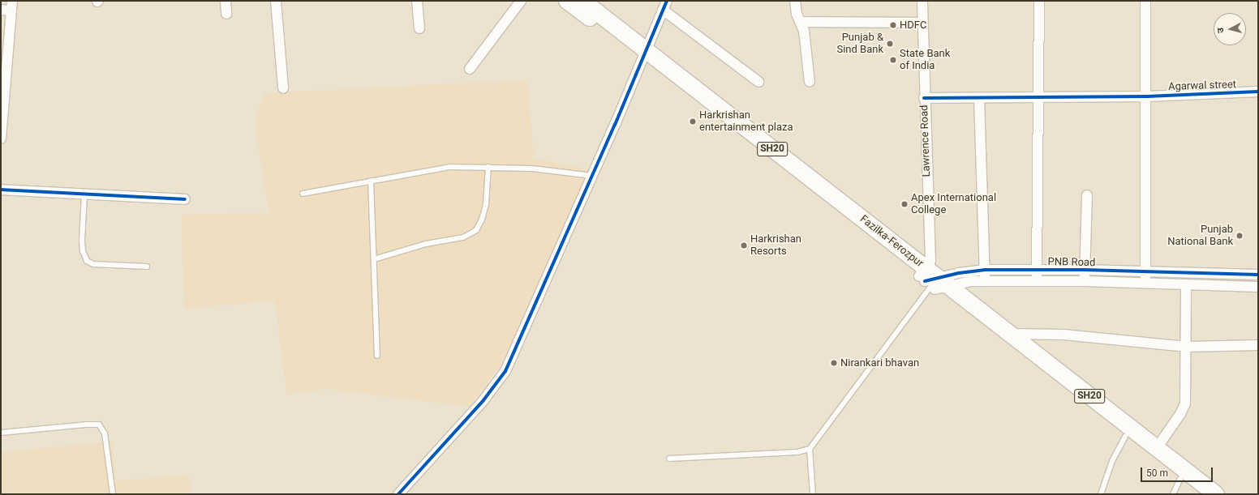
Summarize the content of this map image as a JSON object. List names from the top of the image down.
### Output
{
  "streets": {
    "main road": ["SH20", "Fazilka-Ferozpur"],
    "street": ["Agarwal street", "Lawrence Road", "PNB Road"]
  },
  "crossings": [
    ["Agarwal street", "Lawrence Road"],
    ["Lawrence Road", "Fazilka-Ferozpur"],
    ["Lawrence Road", "PNB Road"],
    ["Fazilka-Ferozpur", "PNB Road"]
  ],
  "places": [
    "HDFC",
    "Punjab & Sind Bank",
    "State Bank of India",
    "Harkrishan entertainment plaza",
    "Apex International College",
    "Punjab National Bank",
    "Harkrishan Resorts",
    "Nirankari bhavan"
  ],
  "scale_bar": "50 m",
  "north": "left"
}
